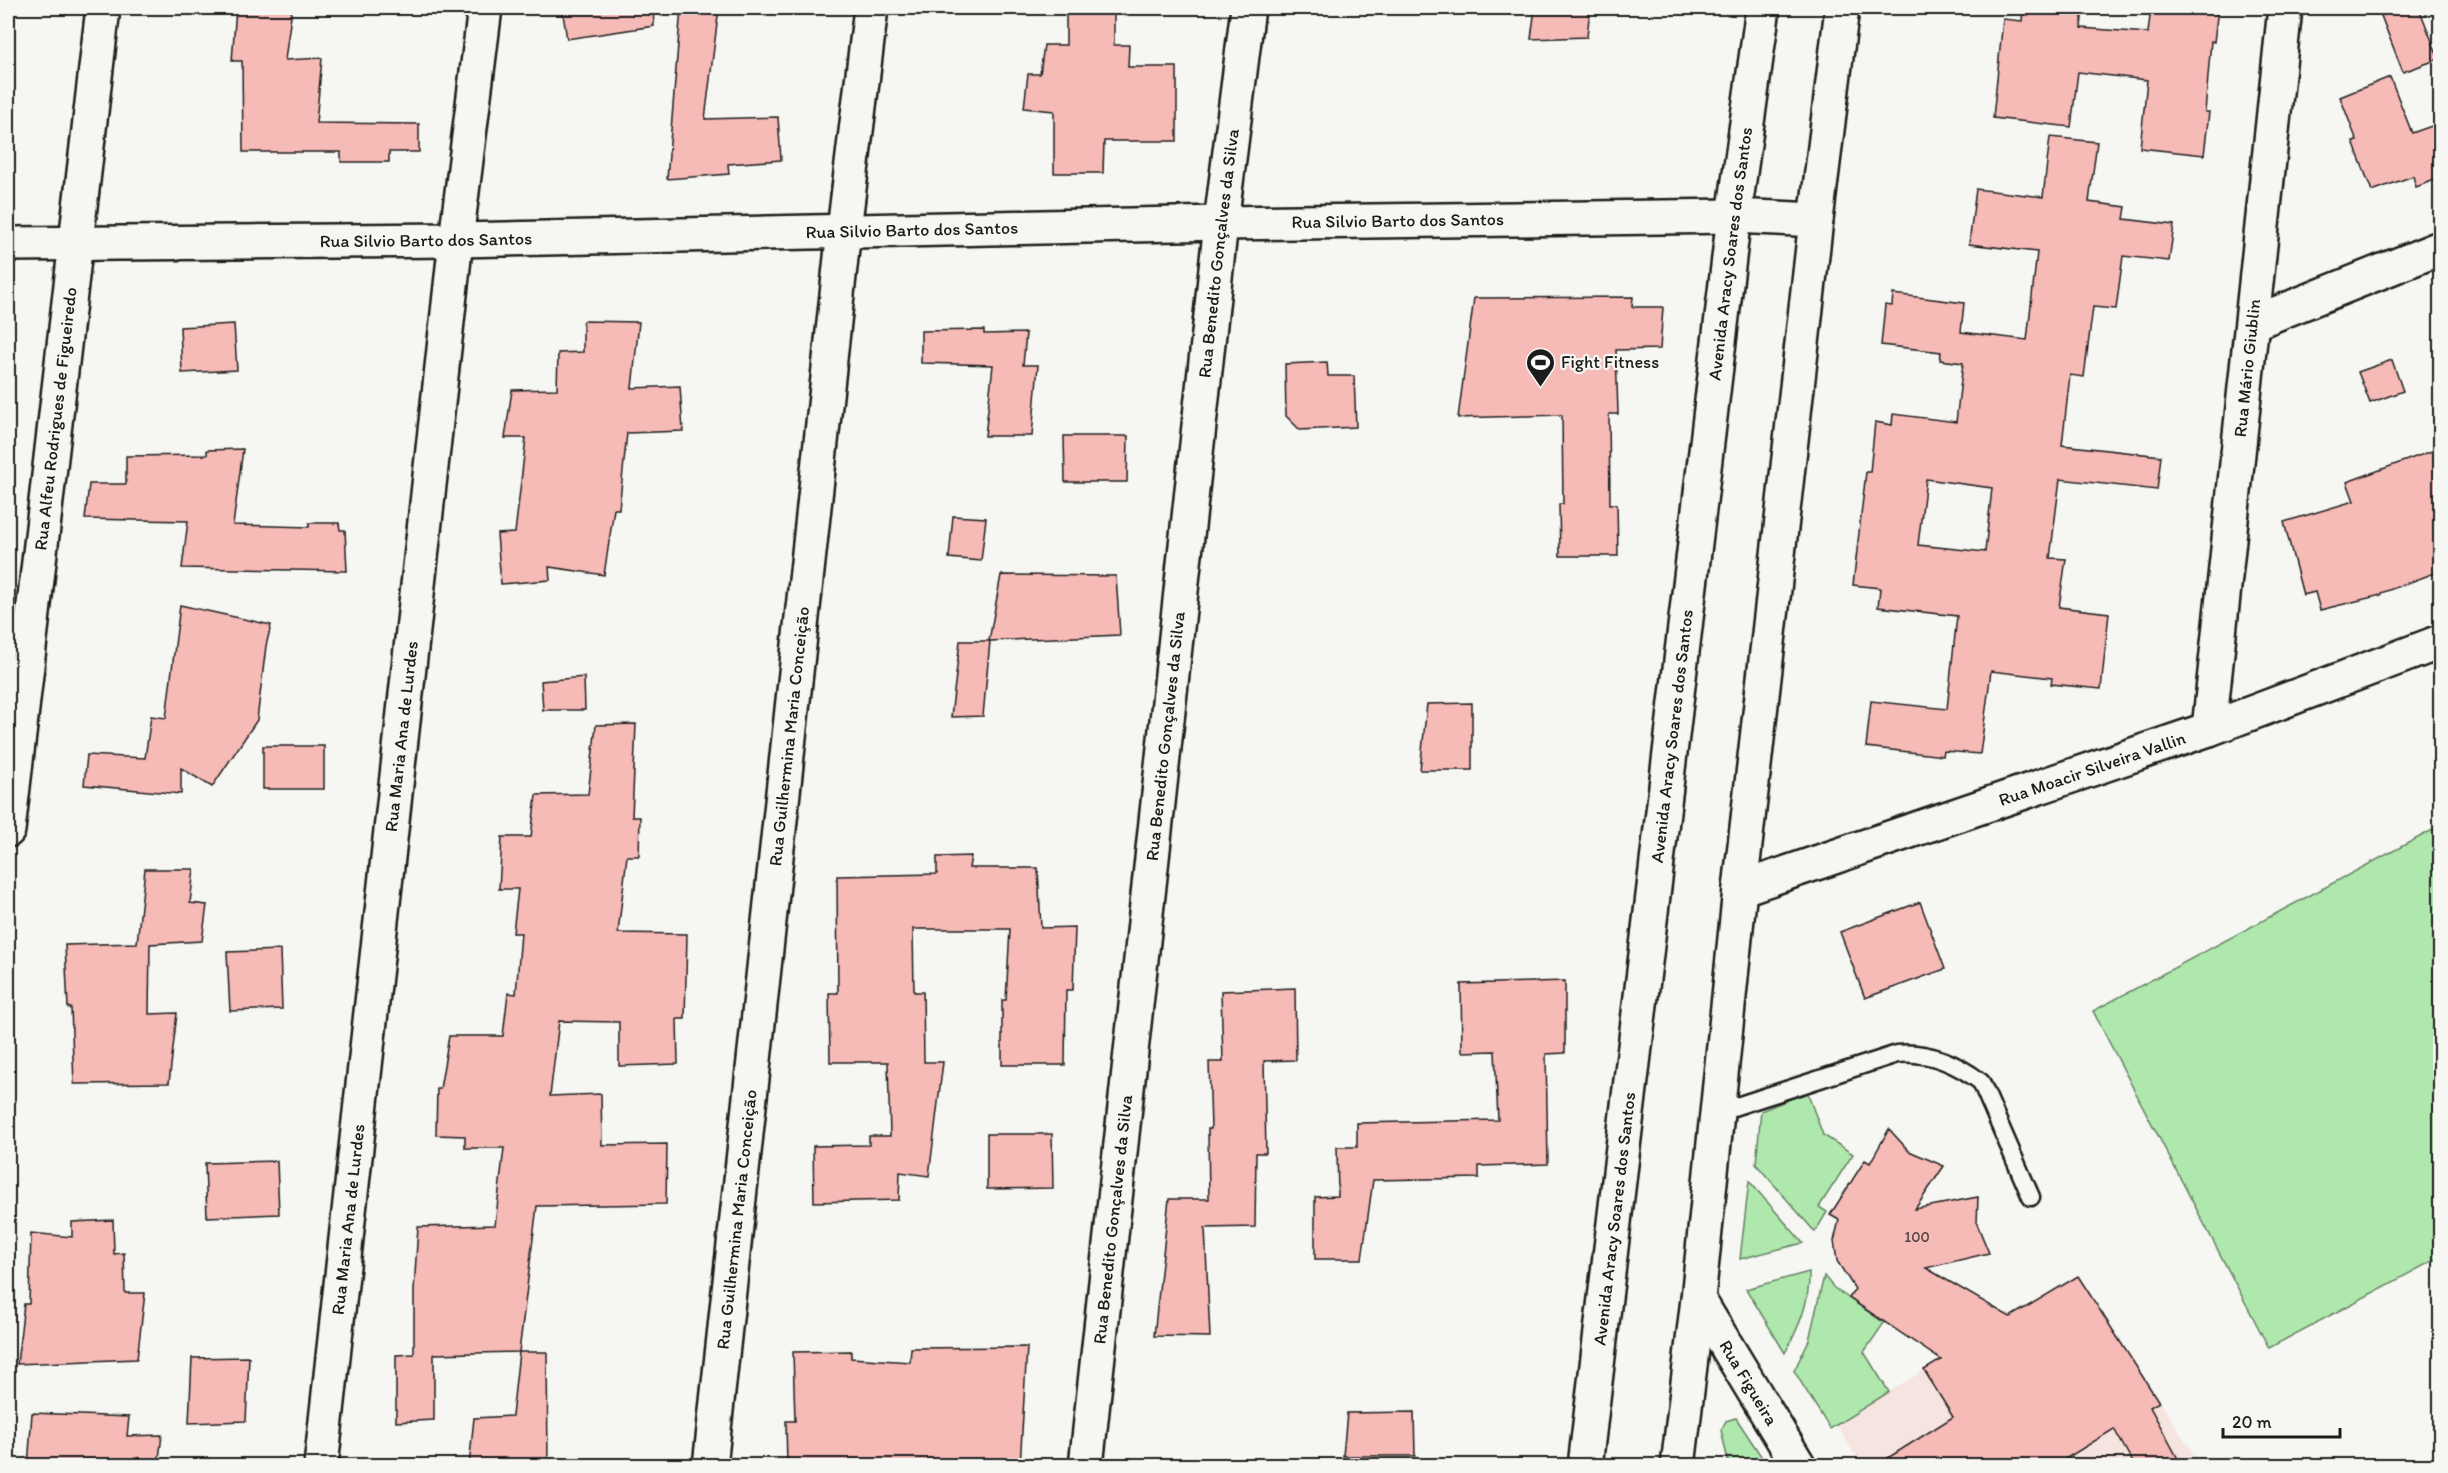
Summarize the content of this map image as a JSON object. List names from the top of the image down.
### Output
{
  "streets": {
    "street": [
      "Rua Silvio Barto dos Santos",
      "Rua Benedito Gonçalves da Silva",
      "Avenida Aracy Soares dos Santos",
      "Rua Mário Giublin",
      "Rua Alfeu Rodrigues de Figueiredo",
      "Rua Maria Ana de Lurdes",
      "Rua Guilhermina Maria Conceição",
      "Rua Moacir Silveira Vallin",
      "Rua Figueira"
    ]
  },
  "crossings": [
    ["Rua Silvio Barto dos Santos", "Rua Benedito Gonçalves da Silva"],
    ["Rua Silvio Barto dos Santos", "Avenida Aracy Soares dos Santos"],
    ["Rua Silvio Barto dos Santos", "Rua Alfeu Rodrigues de Figueiredo"],
    ["Rua Silvio Barto dos Santos", "Rua Maria Ana de Lurdes"],
    ["Rua Silvio Barto dos Santos", "Rua Guilhermina Maria Conceição"],
    ["Rua Mário Giublin", "Rua Moacir Silveira Vallin"]
  ],
  "places": {
    "sports": ["Fight Fitness"]
  },
  "house_numbers": ["100"],
  "scale_bar": "20 m"
}
